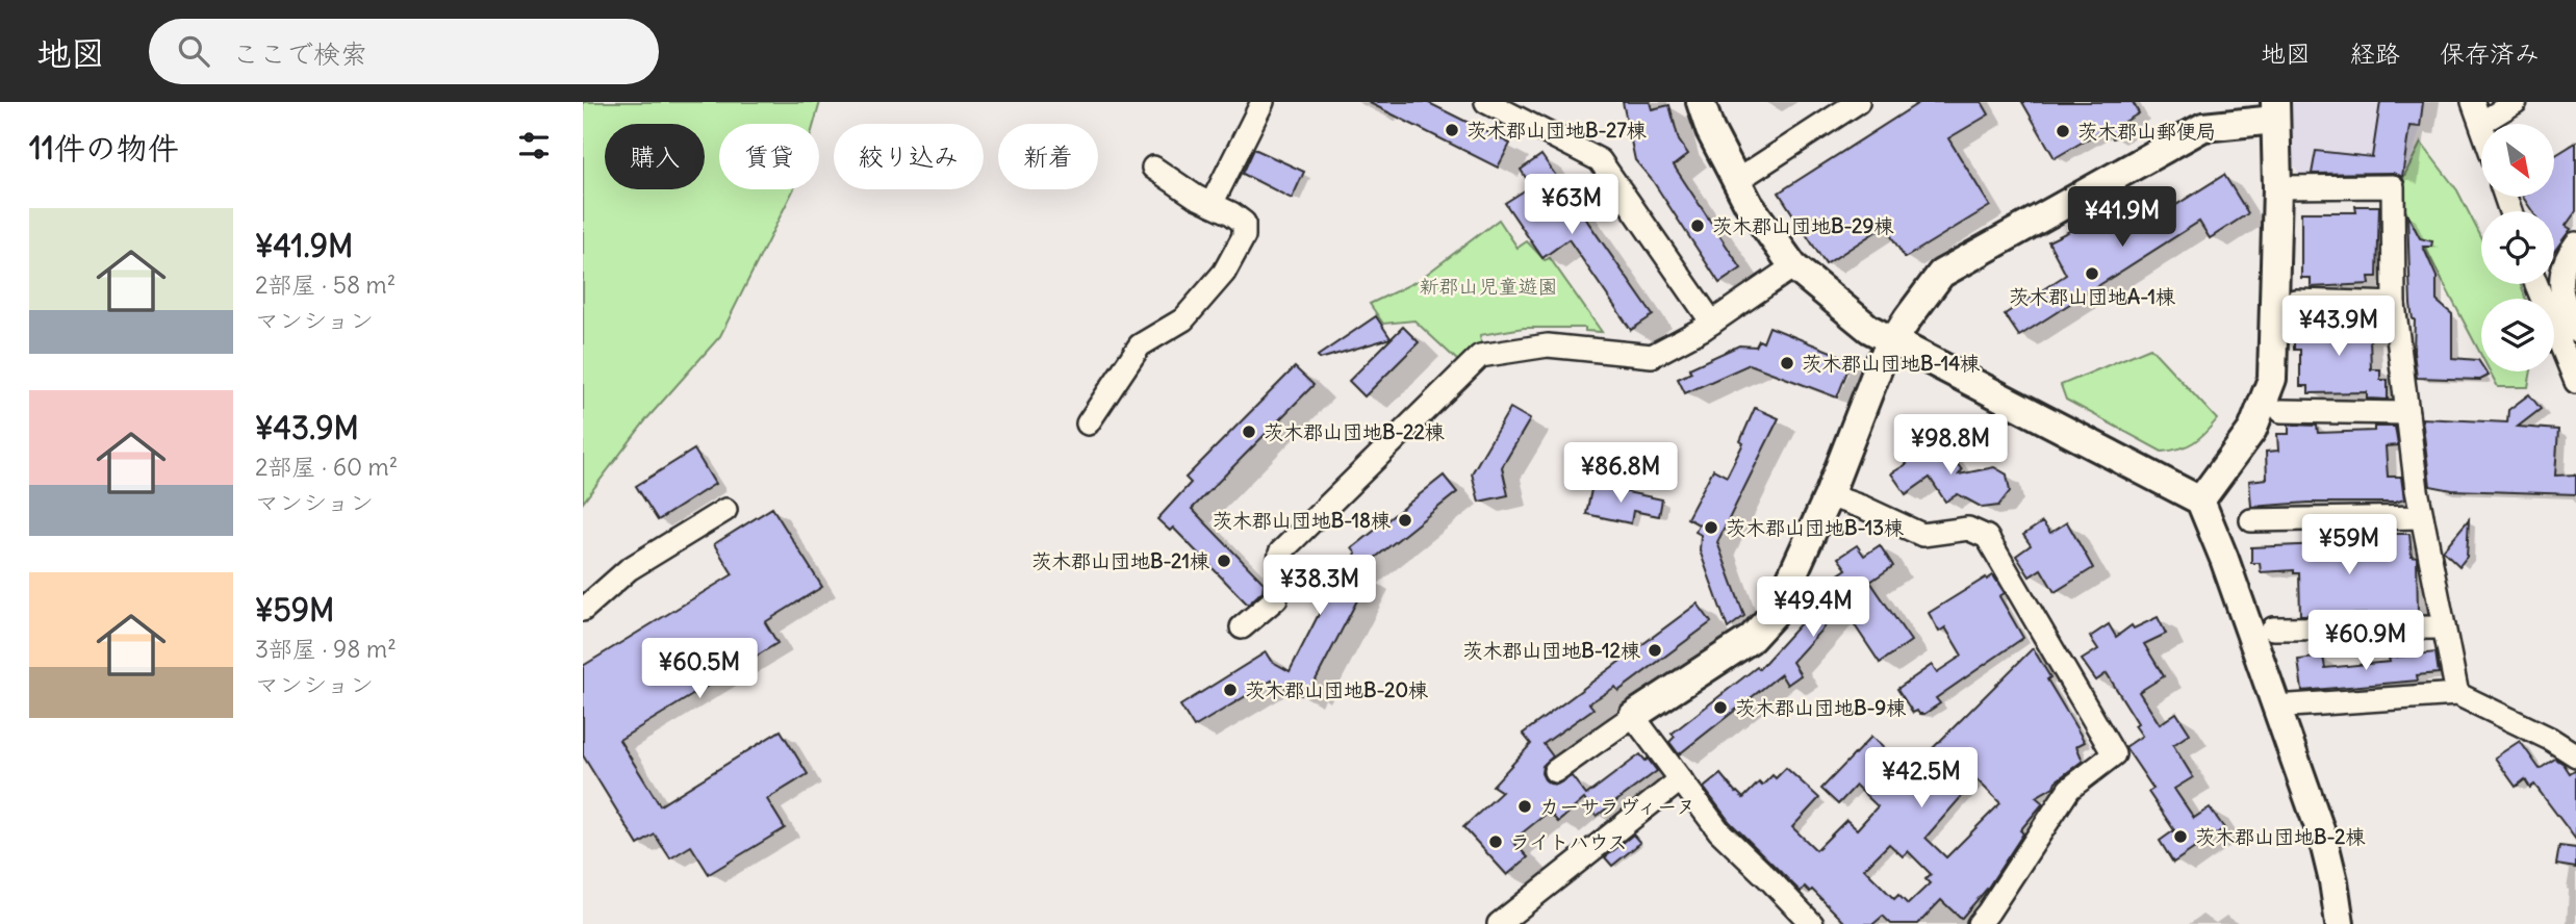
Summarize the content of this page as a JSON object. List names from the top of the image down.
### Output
{
  "parks": ["新郡山児童遊園"],
  "places": [
    "茨木郡山団地B-27棟",
    "茨木郡山郵便局",
    "茨木郡山団地B-29棟",
    "茨木郡山団地A-1棟",
    "茨木郡山団地B-14棟",
    "茨木郡山団地B-22棟",
    "茨木郡山団地B-18棟",
    "茨木郡山団地B-13棟",
    "茨木郡山団地B-21棟",
    "茨木郡山団地B-12棟",
    "茨木郡山団地B-20棟",
    "茨木郡山団地B-9棟",
    "カーサラヴィーヌ",
    "茨木郡山団地B-2棟",
    "ライトハウス"
  ],
  "north": "bottom right",
  "page": {
    "header": "地図",
    "search": "ここで検索",
    "nav": ["地図", "経路", "保存済み"],
    "heading": "11件の物件",
    "chip": [
      "購入",
      "賃貸",
      "絞り込み",
      "新着"
    ],
    "price": [
      "¥63M",
      "¥41.9M",
      "¥43.9M",
      "¥98.8M",
      "¥86.8M",
      "¥59M",
      "¥38.3M",
      "¥49.4M",
      "¥60.9M",
      "¥60.5M",
      "¥42.5M"
    ],
    "list": [
      {
        "name": "¥41.9M",
        "note": "2部屋 · 58 m² · マンション"
      },
      {
        "name": "¥43.9M",
        "note": "2部屋 · 60 m² · マンション"
      },
      {
        "name": "¥59M",
        "note": "3部屋 · 98 m² · マンション"
      }
    ]
  }
}
